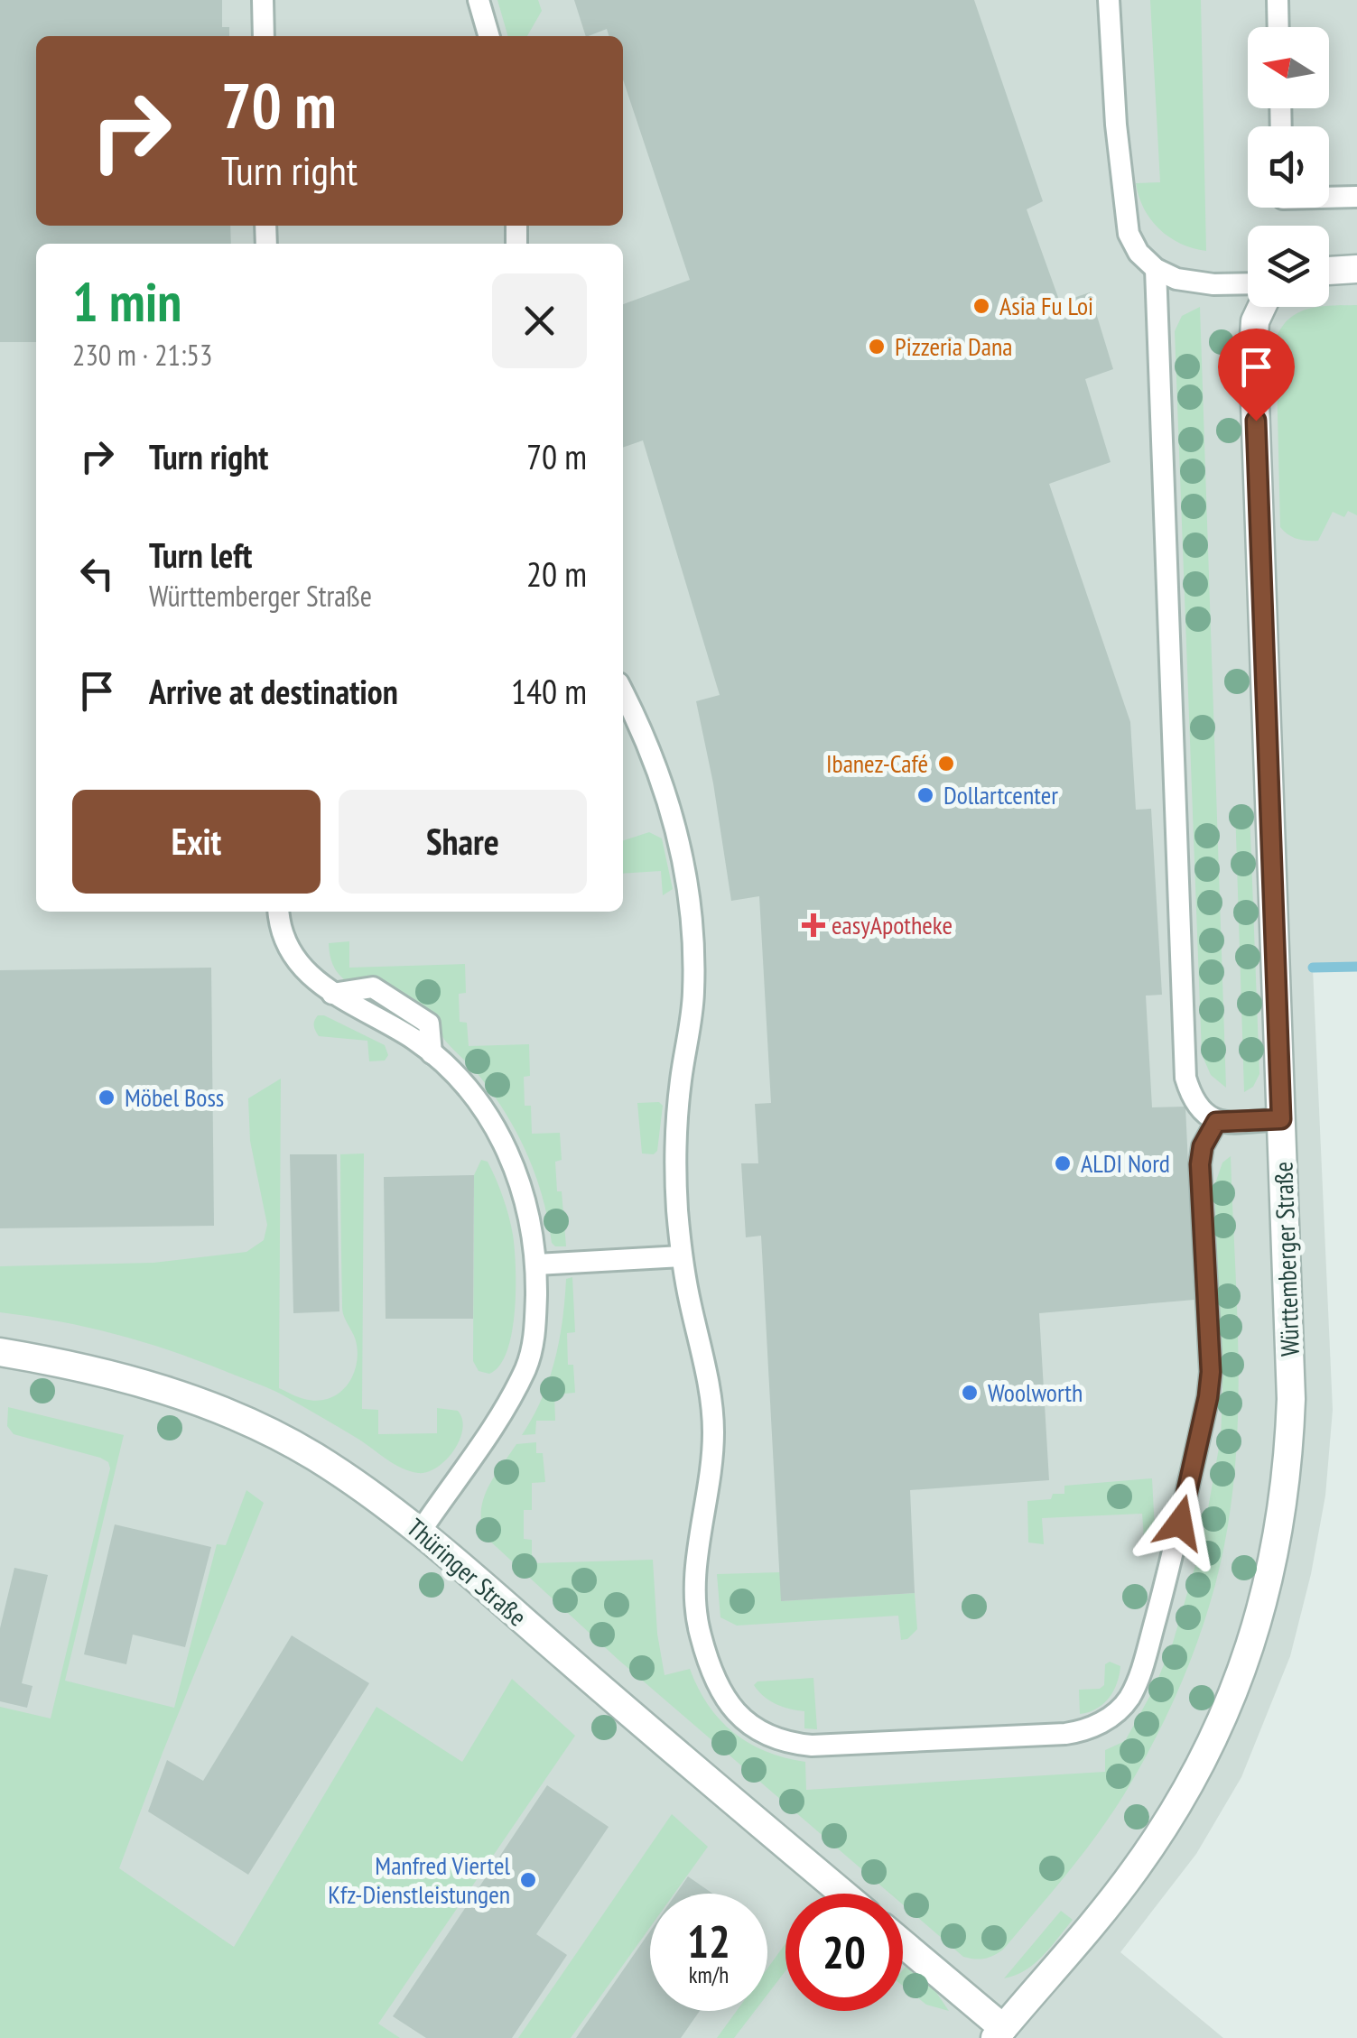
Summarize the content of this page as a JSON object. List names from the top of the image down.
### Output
{
  "streets": {
    "street": ["Württemberger Straße", "Thüringer Straße"]
  },
  "places": {
    "other": [
      "Asia Fu Loi",
      "Pizzeria Dana",
      "Ibanez-Café",
      "Dollartcenter",
      "Möbel Boss",
      "ALDI Nord",
      "Woolworth",
      "Manfred Viertel Kfz-Dienstleistungen"
    ],
    "health": ["easyApotheke"]
  },
  "north": "left",
  "page": {
    "turn": ["70 m", "Turn right"],
    "heading": ["1 min", "230 m · 21:53"],
    "list": [
      {
        "name": "Turn right",
        "value": "70 m"
      },
      {
        "name": "Turn left",
        "note": "Württemberger Straße",
        "value": "20 m"
      },
      {
        "name": "Arrive at destination",
        "value": "140 m"
      }
    ],
    "buttons": ["Exit", "Share"],
    "speed": "12 km/h",
    "limit": "20"
  }
}
